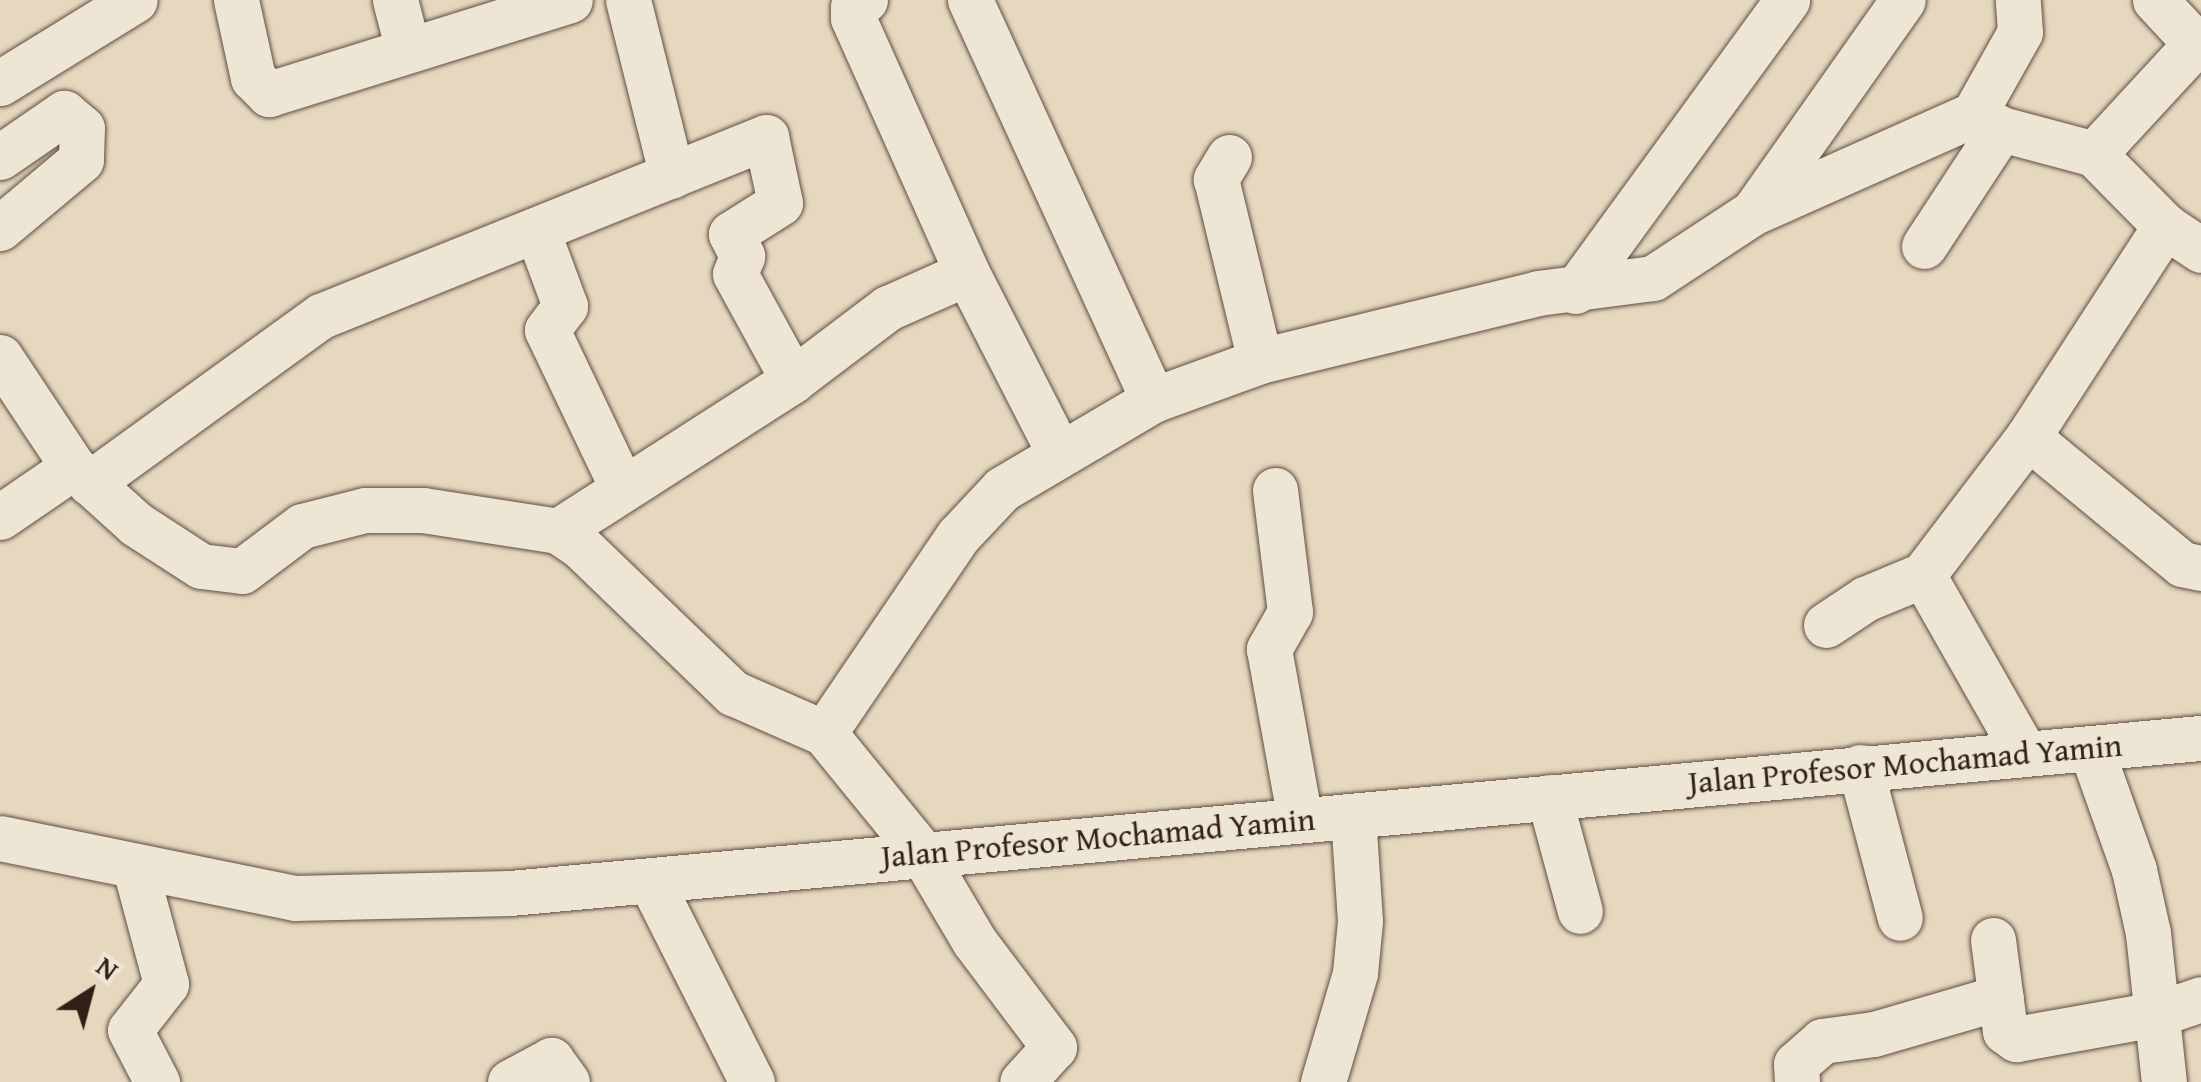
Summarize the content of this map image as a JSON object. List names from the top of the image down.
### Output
{
  "streets": {
    "street": ["Jalan Profesor Mochamad Yamin"]
  },
  "north": "top right"
}
